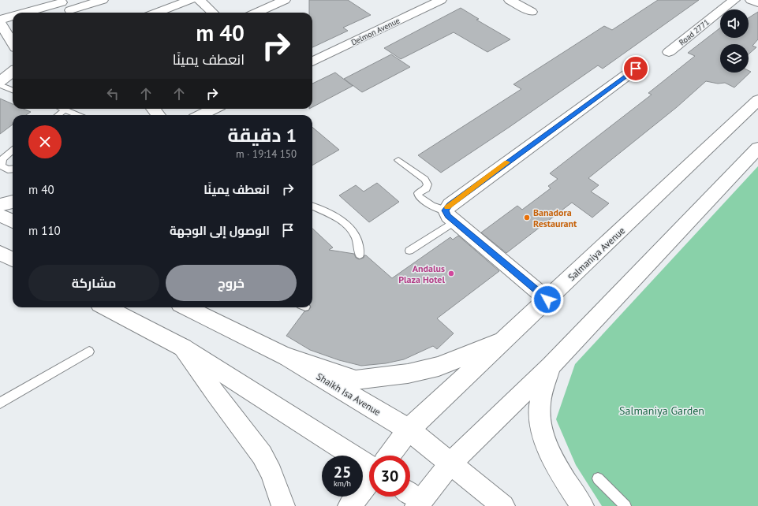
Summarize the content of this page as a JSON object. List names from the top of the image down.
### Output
{
  "streets": {
    "main road": [
      "Delmon Avenue",
      "Road 2771",
      "Salmaniya Avenue",
      "Shaikh Isa Avenue"
    ]
  },
  "crossings": [
    ["Salmaniya Avenue", "Shaikh Isa Avenue"]
  ],
  "parks": ["Salmaniya Garden"],
  "places": ["Banadora Restaurant", "Andalus Plaza Hotel"],
  "page": {
    "turn": ["40 m", "انعطف يمينًا"],
    "heading": ["1 دقيقة", "150 m · 19:14"],
    "list": [
      {
        "name": "انعطف يمينًا",
        "value": "40 m"
      },
      {
        "name": "الوصول إلى الوجهة",
        "value": "110 m"
      }
    ],
    "buttons": ["خروج", "مشاركة"],
    "speed": "25 km/h",
    "limit": "30"
  }
}
